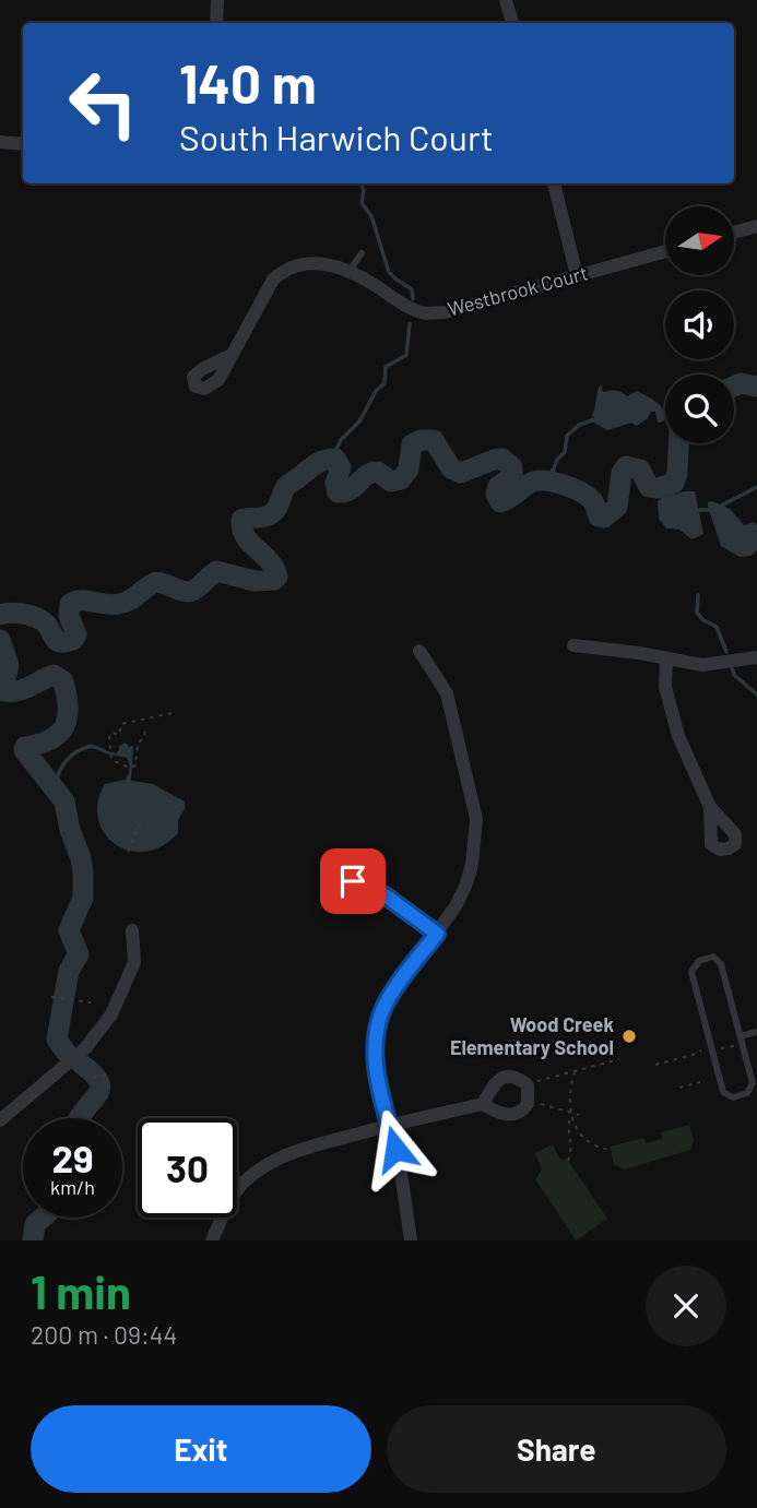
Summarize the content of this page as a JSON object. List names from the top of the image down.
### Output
{
  "streets": {
    "street": ["Westbrook Court"]
  },
  "places": ["Wood Creek Elementary School"],
  "north": "right",
  "page": {
    "turn": ["140 m", "South Harwich Court"],
    "speed": "29 km/h",
    "limit": "30",
    "heading": ["1 min", "200 m · 09:44"],
    "buttons": ["Exit", "Share"]
  }
}
